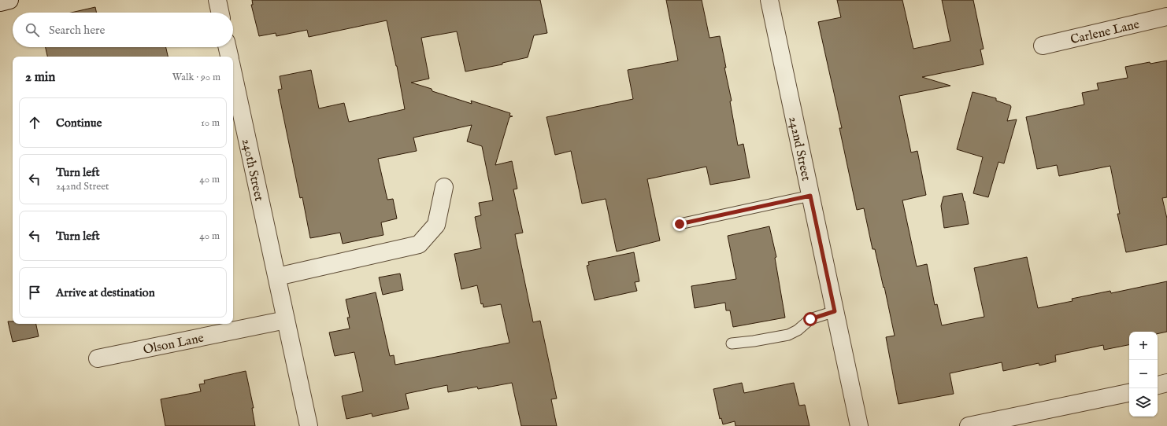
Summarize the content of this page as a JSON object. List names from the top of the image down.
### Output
{
  "streets": {
    "street": [
      "Carlene Lane",
      "242nd Street",
      "240th Street",
      "Olson Lane"
    ]
  },
  "crossings": [
    ["240th Street", "Olson Lane"]
  ],
  "page": {
    "search": "Search here",
    "heading": ["2 min", "Walk · 90 m"],
    "list": [
      ["Continue", "10 m"],
      ["Turn left", "242nd Street", "40 m"],
      ["Turn left", "40 m"],
      "Arrive at destination"
    ],
    "map_buttons": ["+", "−"]
  }
}
